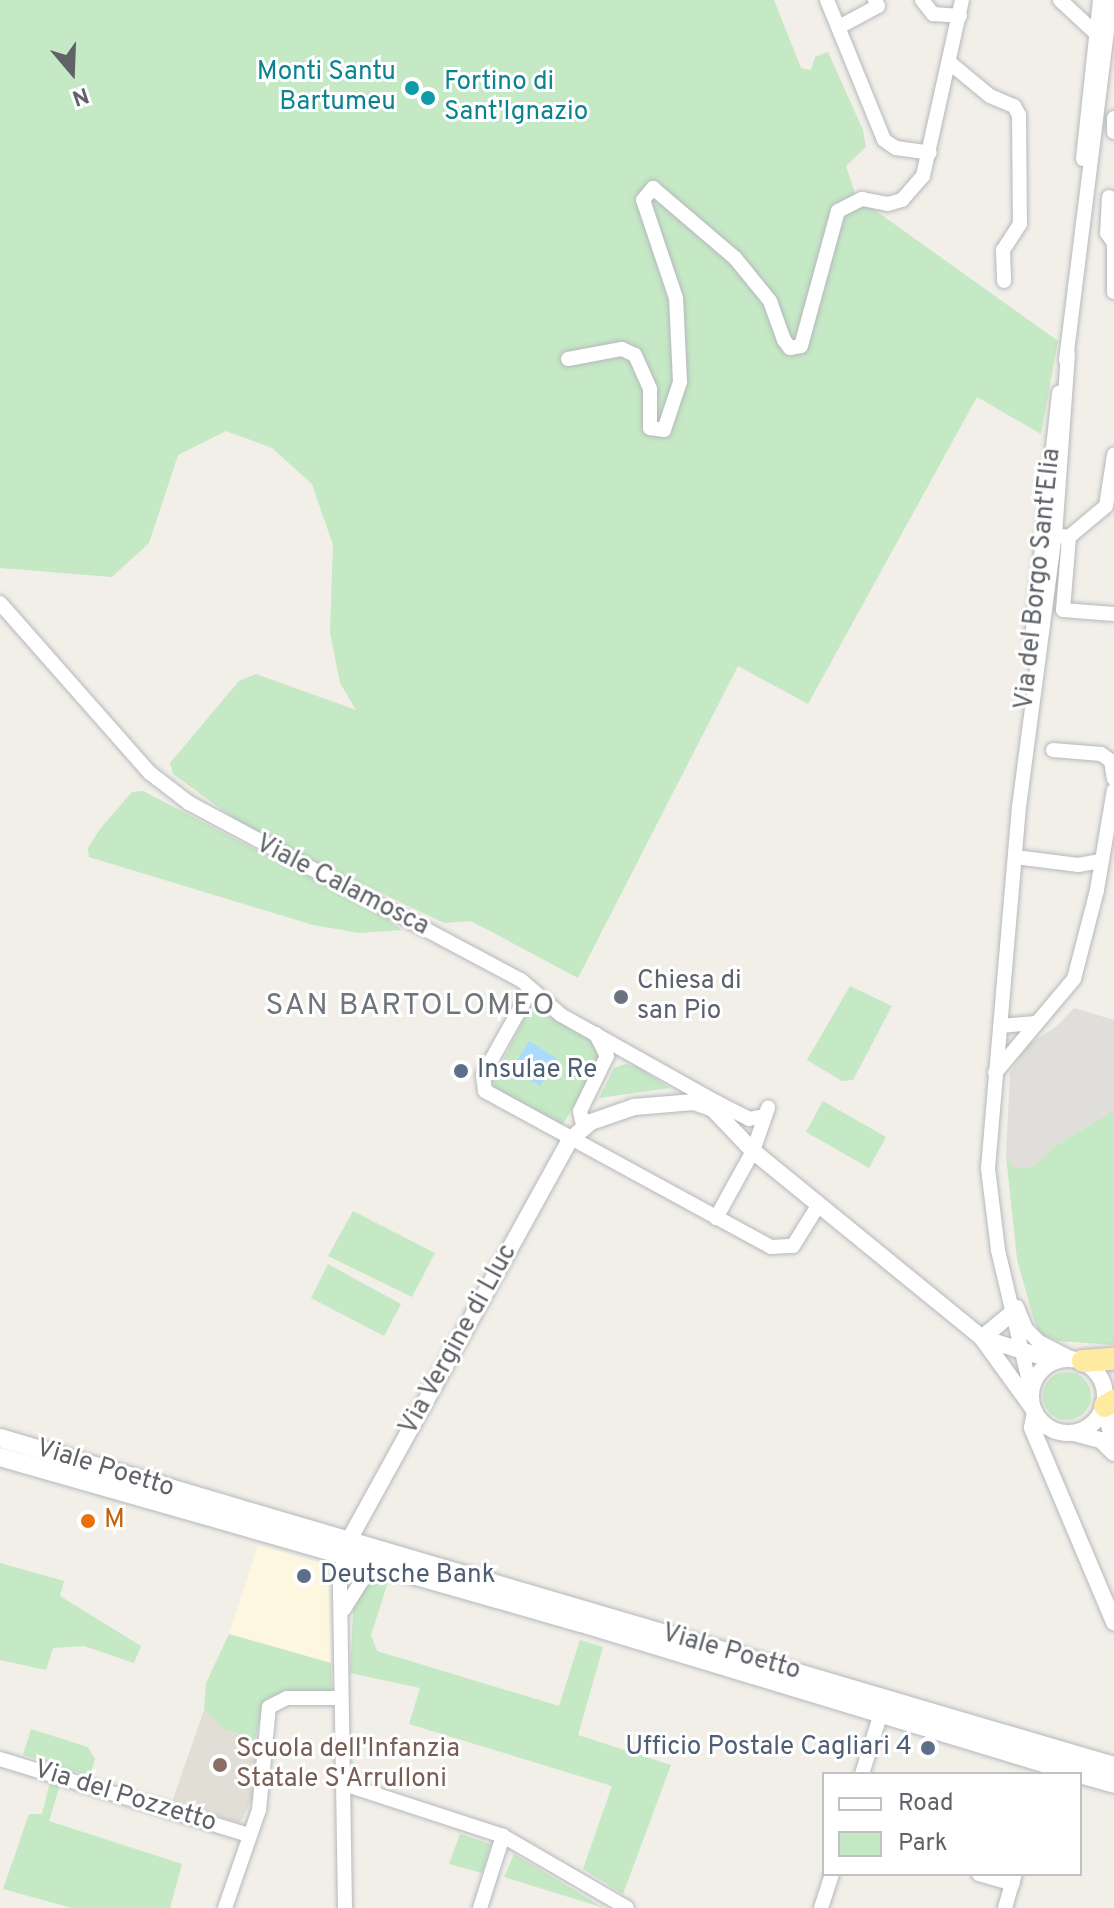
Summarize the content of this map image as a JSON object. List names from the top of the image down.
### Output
{
  "streets": {
    "main road": ["Viale Poetto"],
    "street": [
      "Via del Borgo Sant'Elia",
      "Viale Calamosca",
      "Via Vergine di Lluc",
      "Via del Pozzetto"
    ]
  },
  "crossings": [
    ["Via Vergine di Lluc", "Viale Poetto"]
  ],
  "districts": ["SAN BARTOLOMEO"],
  "places": [
    "Monti Santu Bartumeu",
    "Fortino di Sant'Ignazio",
    "Chiesa di san Pio",
    "Insulae Re",
    "M",
    "Deutsche Bank",
    "Ufficio Postale Cagliari 4",
    "Scuola dell'Infanzia Statale S'Arrulloni"
  ],
  "legend": ["Road", "Park"],
  "north": "bottom"
}
